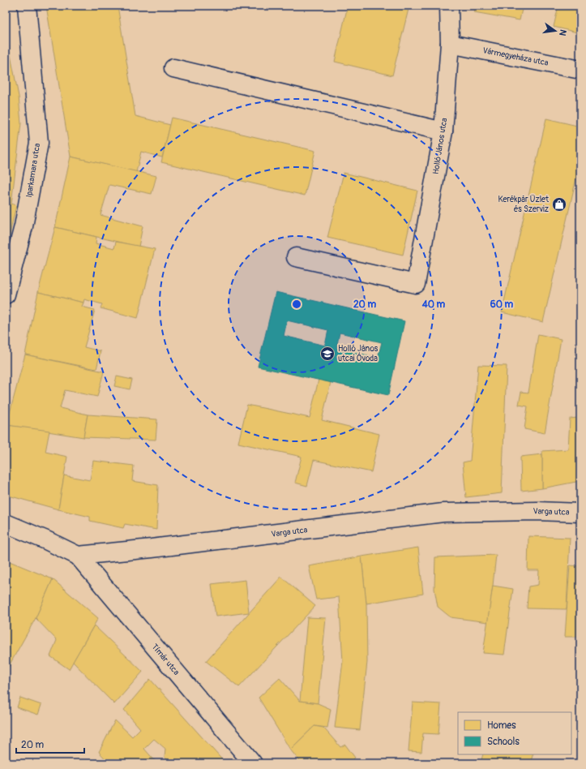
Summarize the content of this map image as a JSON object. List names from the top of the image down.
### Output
{
  "streets": {
    "street": [
      "Vármegyeháza utca",
      "Holló János utca",
      "Iparkamara utca",
      "Varga utca",
      "Tímár utca"
    ]
  },
  "crossings": [
    ["Vármegyeháza utca", "Holló János utca"],
    ["Varga utca", "Tímár utca"]
  ],
  "places": {
    "shop": ["Kerékpár Üzlet és Szerviz"],
    "school or university": ["Holló János utcai Óvoda"]
  },
  "legend": ["Homes", "Schools"],
  "scale_bar": "20 m",
  "north": "right",
  "rings": ["20 m", "40 m", "60 m"]
}
